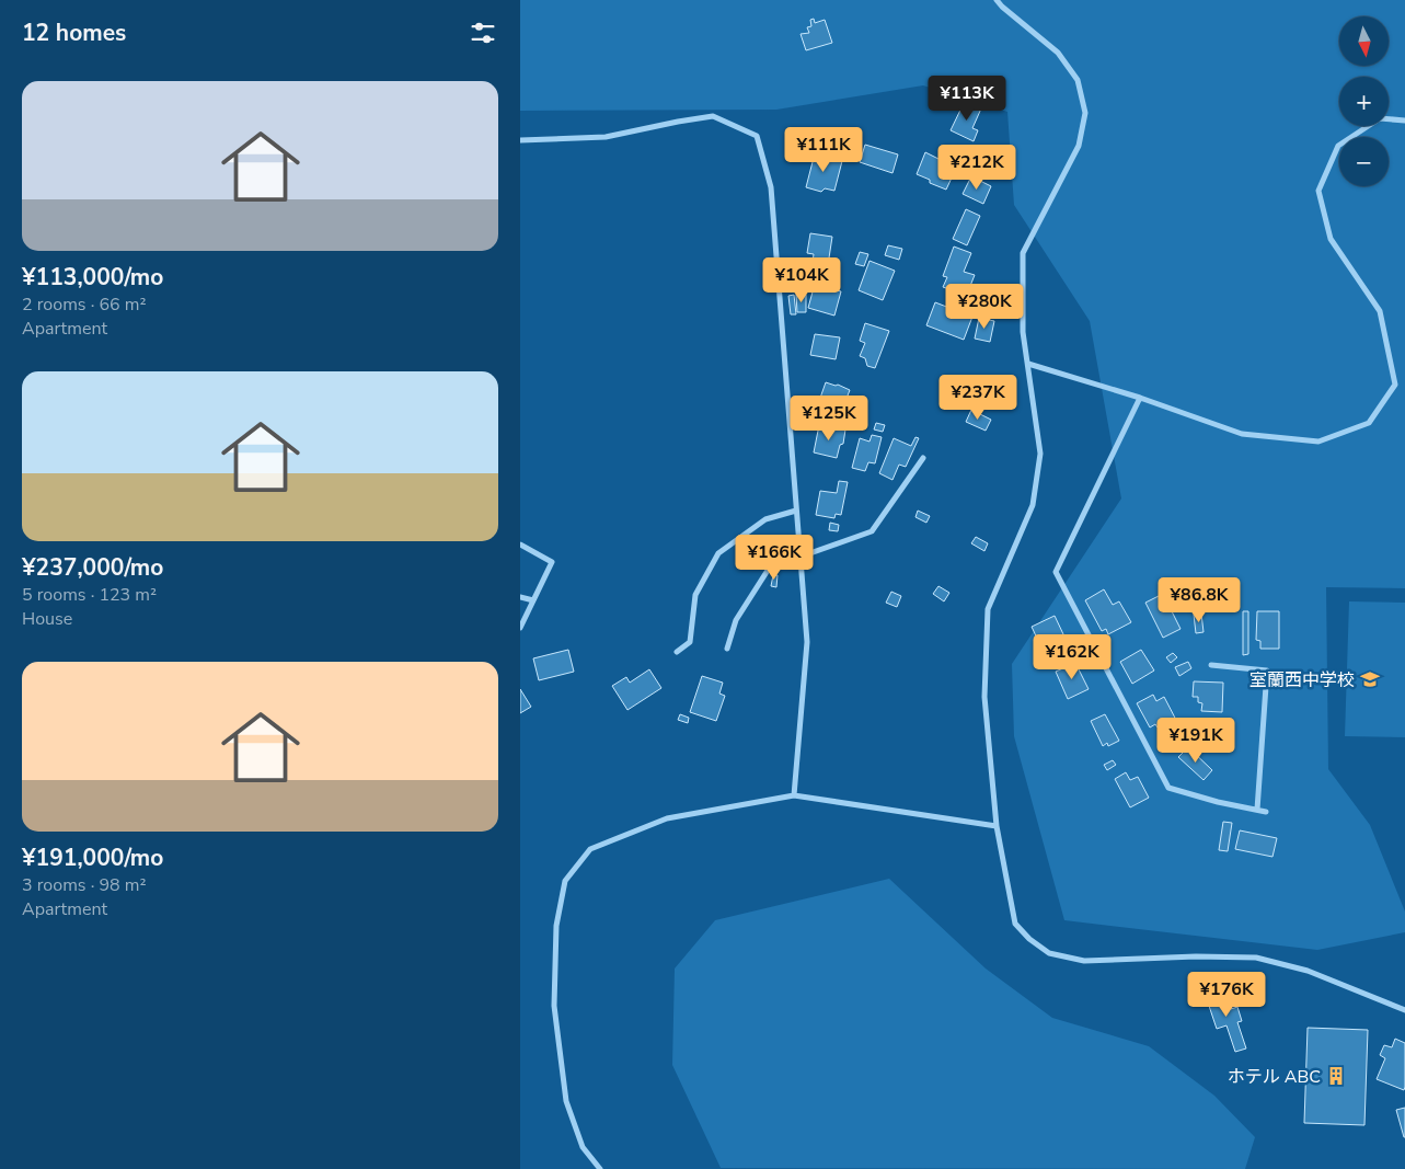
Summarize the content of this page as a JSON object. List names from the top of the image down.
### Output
{
  "places": {
    "school or university": ["室蘭西中学校"],
    "building": ["ホテル ABC"]
  },
  "north": "bottom",
  "page": {
    "heading": "12 homes",
    "map_buttons": ["+", "−"],
    "list": [
      {
        "name": "¥113,000/mo",
        "note": "2 rooms · 66 m² · Apartment"
      },
      {
        "name": "¥237,000/mo",
        "note": "5 rooms · 123 m² · House"
      },
      {
        "name": "¥191,000/mo",
        "note": "3 rooms · 98 m² · Apartment"
      }
    ],
    "price": [
      "¥113K",
      "¥111K",
      "¥212K",
      "¥104K",
      "¥280K",
      "¥237K",
      "¥125K",
      "¥166K",
      "¥86.8K",
      "¥162K",
      "¥191K",
      "¥176K"
    ]
  }
}
